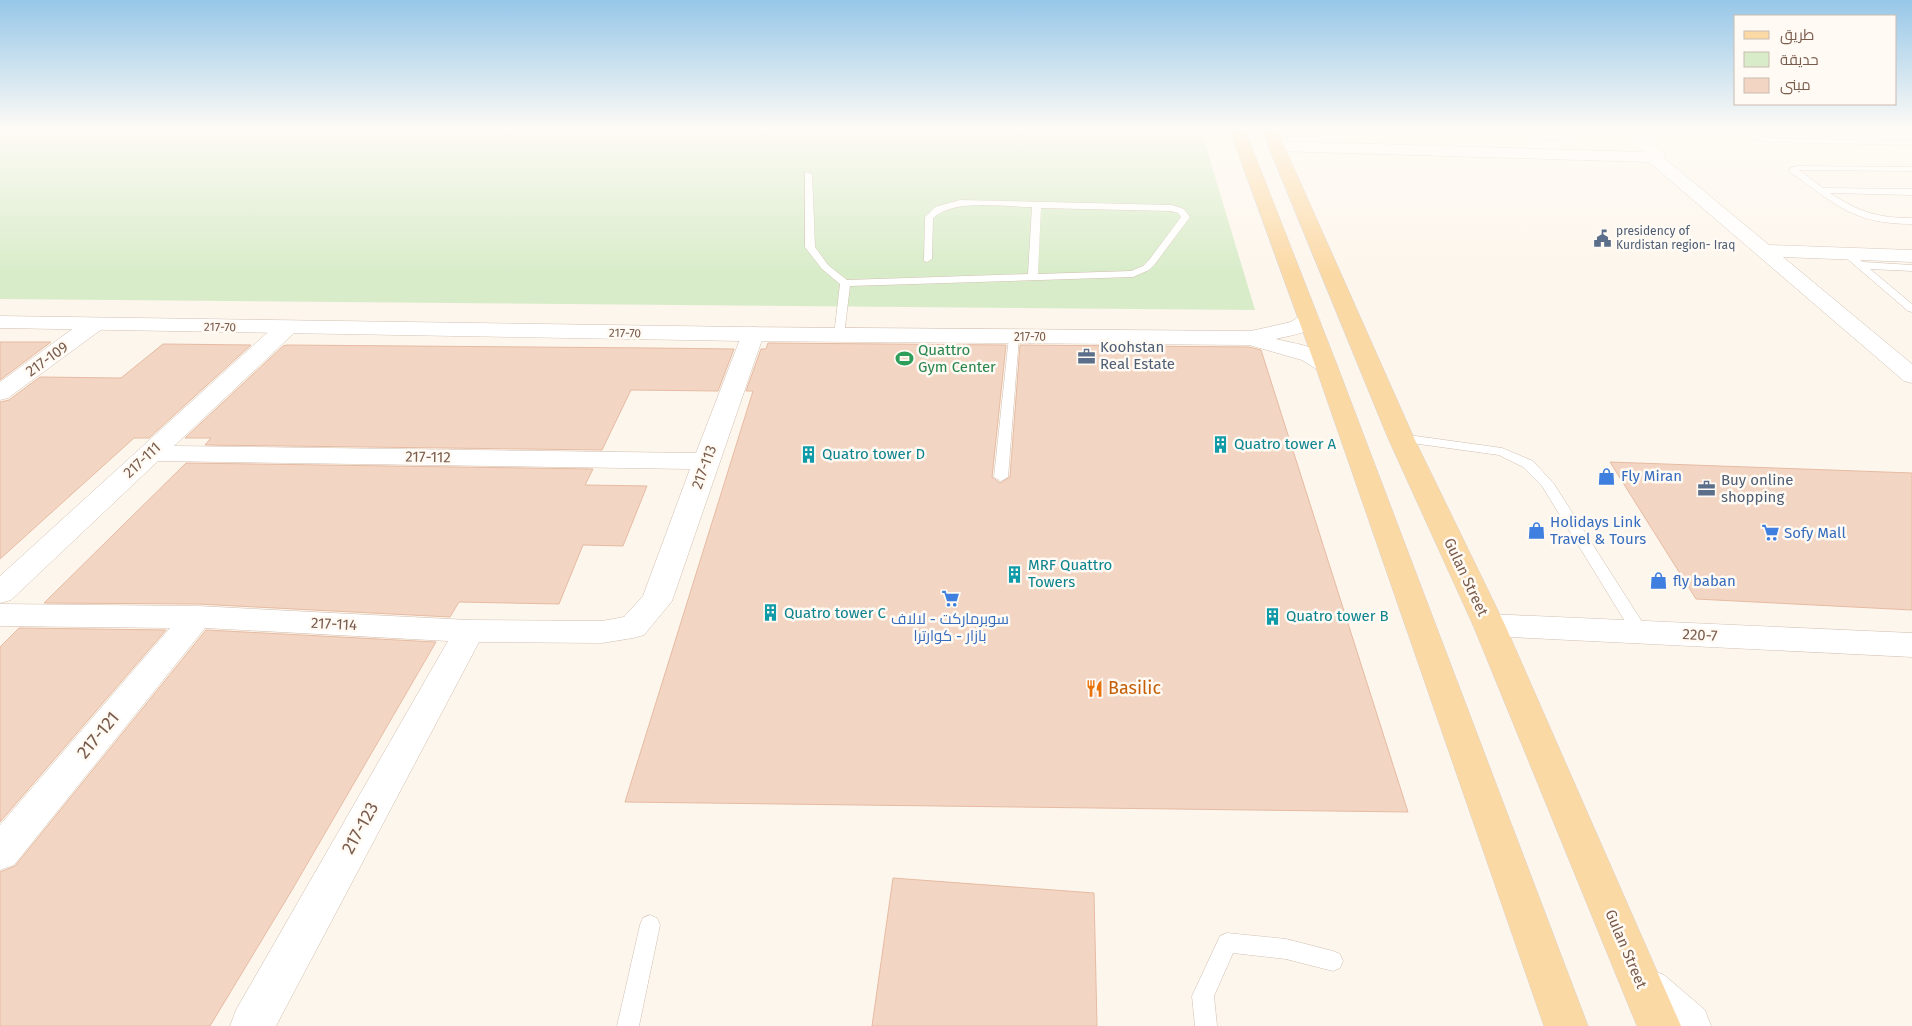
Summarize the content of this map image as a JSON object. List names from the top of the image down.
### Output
{
  "streets": {
    "main road": ["Gulan Street"],
    "street": [
      "217-70",
      "217-109",
      "217-112",
      "217-111",
      "217-113",
      "217-114",
      "220-7",
      "217-121",
      "217-123"
    ]
  },
  "crossings": [
    ["217-70", "217-109"],
    ["217-70", "217-111"],
    ["217-70", "217-113"],
    ["217-112", "217-111"],
    ["217-112", "217-113"],
    ["217-113", "217-114"],
    ["Gulan Street", "220-7"],
    ["217-114", "217-121"],
    ["217-114", "217-123"]
  ],
  "places": {
    "public building": ["presidency of Kurdistan region- Iraq"],
    "office": ["Koohstan Real Estate", "Buy online shopping"],
    "sports": ["Quattro Gym Center"],
    "building": [
      "Quatro tower A",
      "Quatro tower D",
      "MRF Quattro Towers",
      "Quatro tower C",
      "Quatro tower B"
    ],
    "shop": ["Fly Miran", "Holidays Link Travel & Tours", "fly baban"],
    "supermarket": ["Sofy Mall", "سوبرماركت - لالاف بازار - كوارترا"],
    "restaurant": ["Basilic"]
  },
  "legend": ["طريق", "حديقة", "مبنى"]
}
